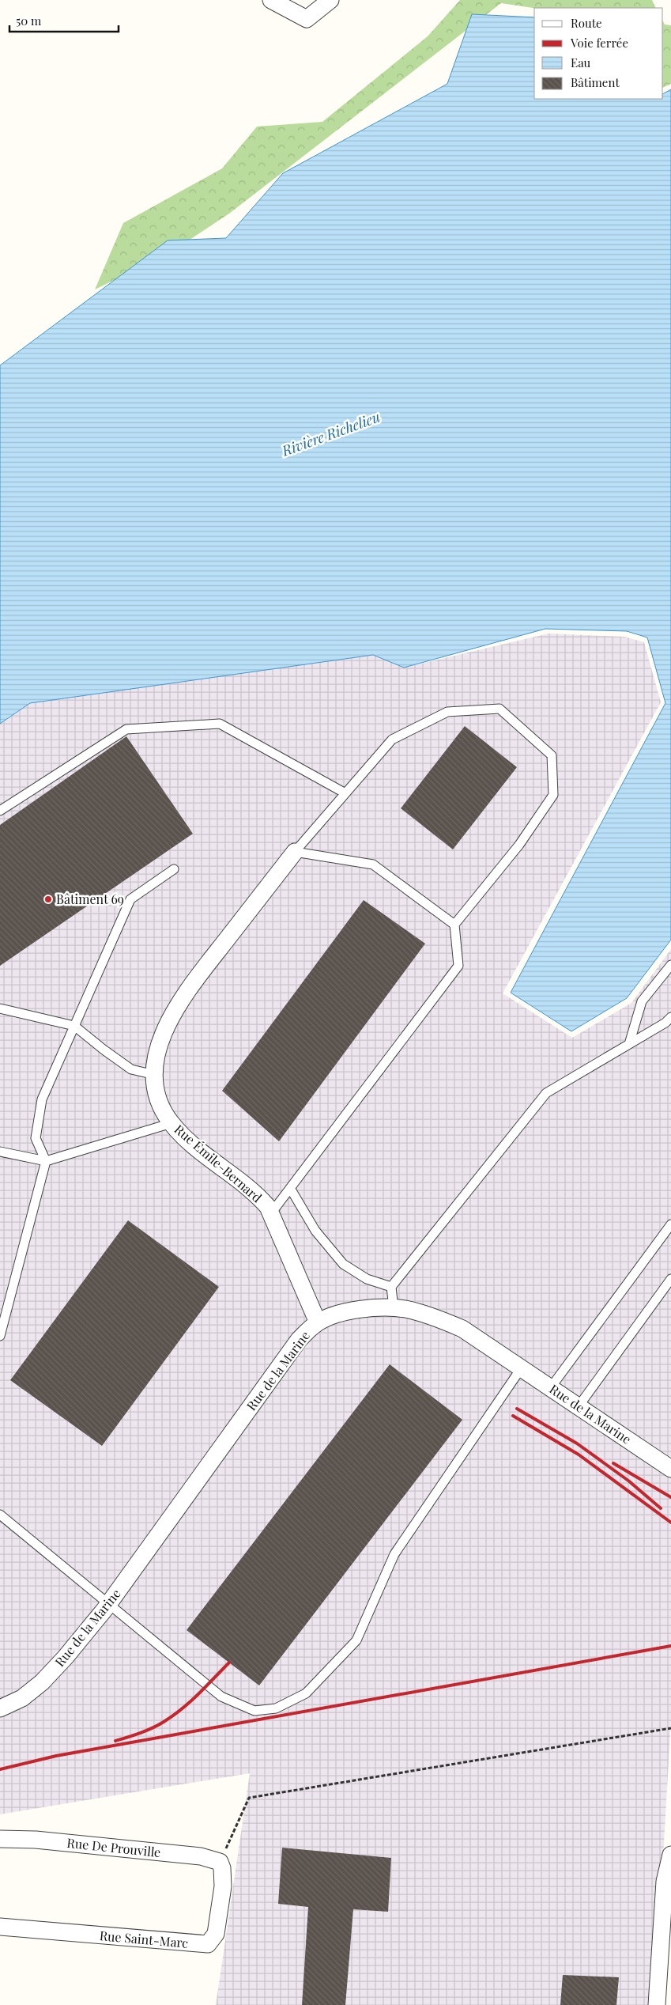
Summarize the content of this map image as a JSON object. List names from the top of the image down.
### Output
{
  "streets": {
    "street": [
      "Rue Émile-Bernard",
      "Rue de la Marine",
      "Rue De Prouville",
      "Rue Saint-Marc"
    ]
  },
  "crossings": [
    ["Rue Émile-Bernard", "Rue de la Marine"],
    ["Rue De Prouville", "Rue Saint-Marc"]
  ],
  "water": ["Rivière Richelieu"],
  "places": ["Bâtiment 69"],
  "legend": [
    "Route",
    "Voie ferrée",
    "Eau",
    "Bâtiment"
  ],
  "scale_bar": "50 m"
}
